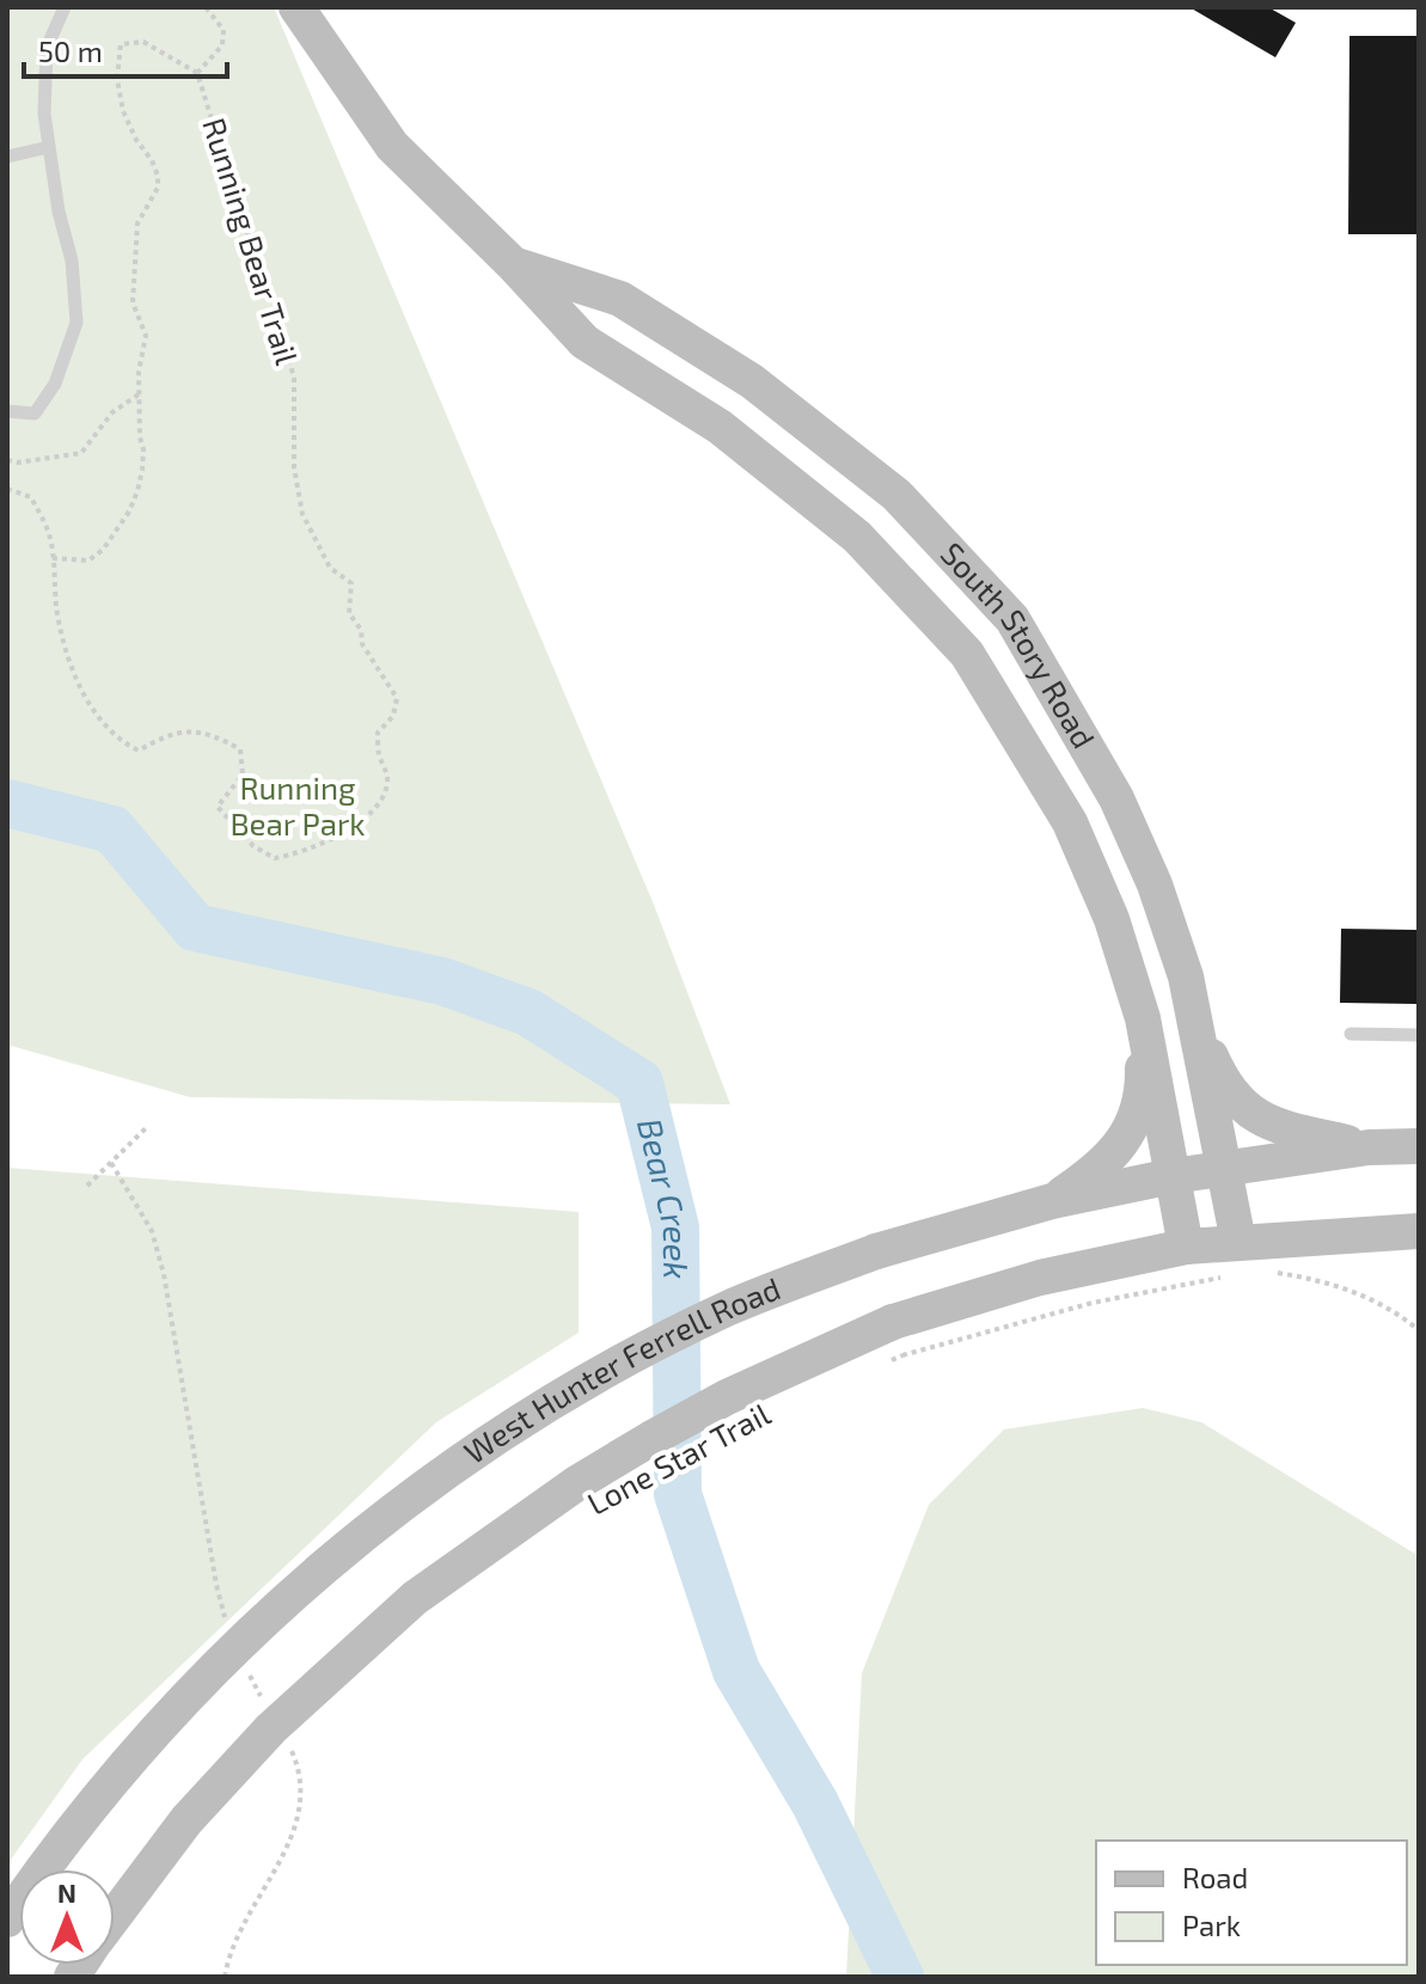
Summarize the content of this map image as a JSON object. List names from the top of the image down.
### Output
{
  "streets": {
    "main road": ["South Story Road", "West Hunter Ferrell Road"],
    "path": ["Running Bear Trail"]
  },
  "crossings": [
    ["South Story Road", "West Hunter Ferrell Road"]
  ],
  "water": ["Bear Creek"],
  "parks": ["Running Bear Park"],
  "legend": ["Road", "Park"],
  "scale_bar": "50 m",
  "north": "top"
}
